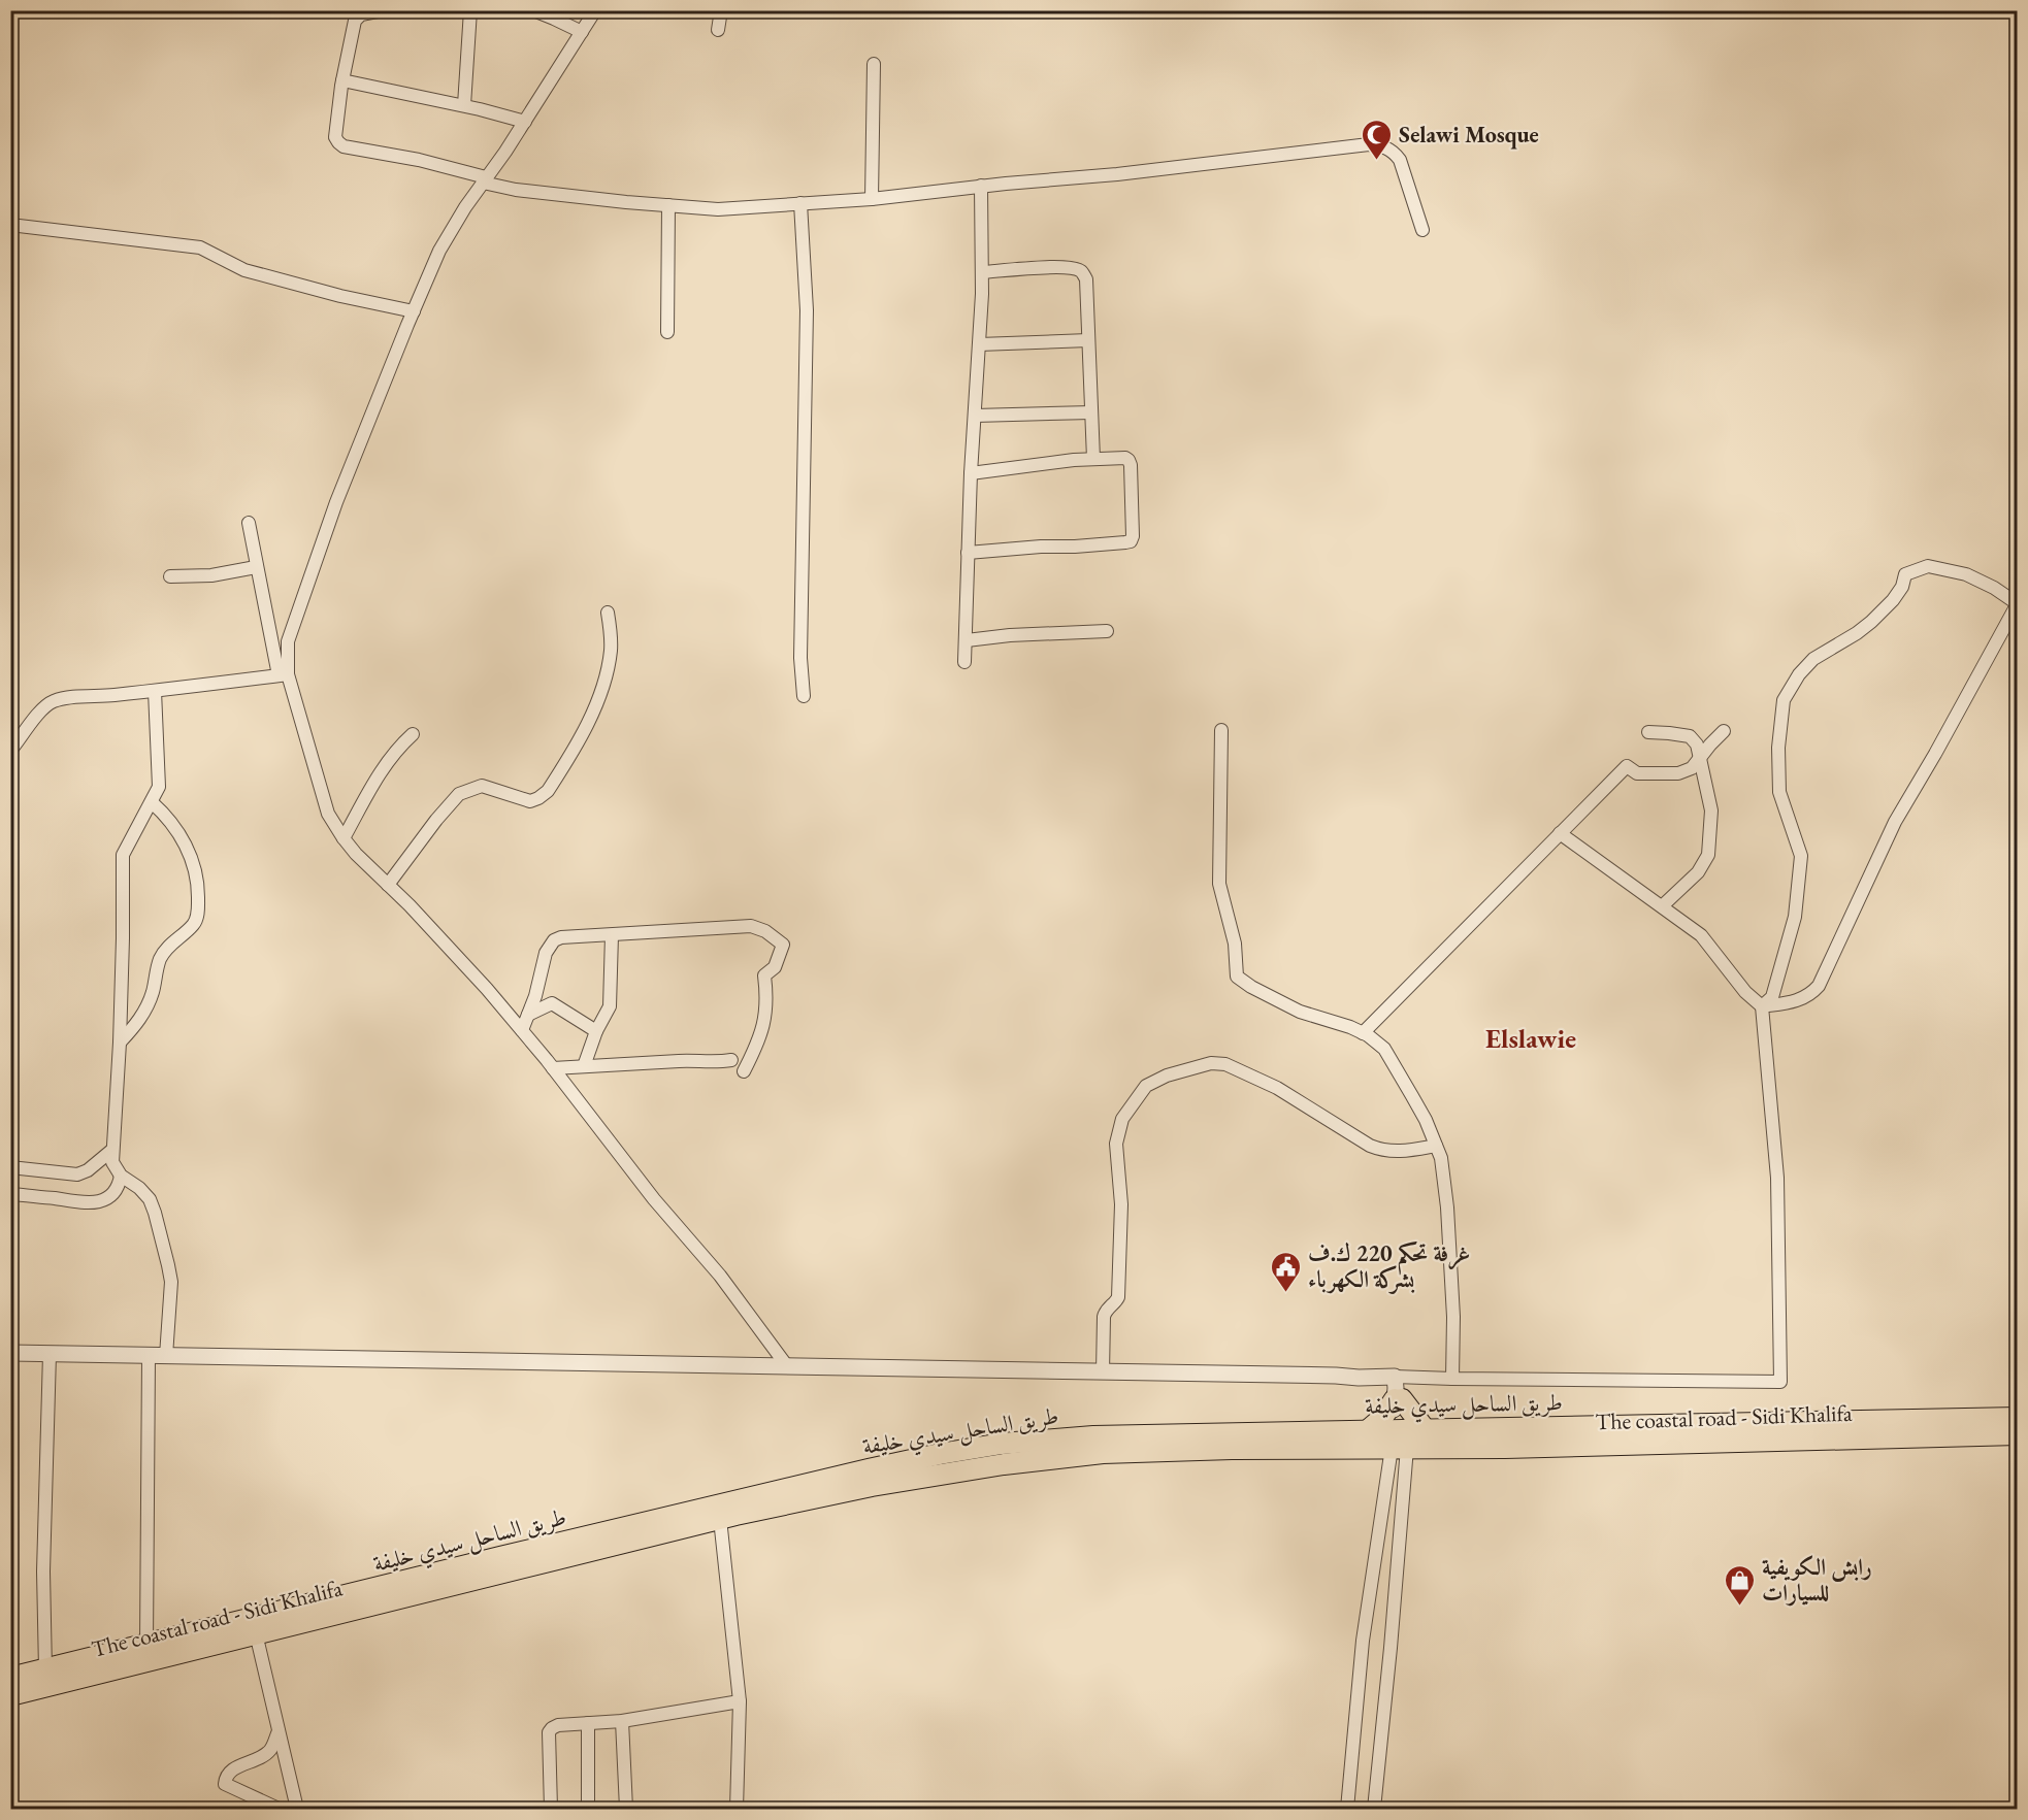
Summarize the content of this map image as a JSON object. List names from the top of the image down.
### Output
{
  "streets": {
    "highway": ["طريق الساحل سيدي خليفة", "The coastal road - Sidi Khalifa"]
  },
  "crossings": [
    ["طريق الساحل سيدي خليفة", "The coastal road - Sidi Khalifa"]
  ],
  "districts": ["Elslawie"],
  "places": {
    "mosque": ["Selawi Mosque"],
    "public building": ["غرفة تحكم 220 ك.ف بشركة الكهرباء"],
    "shop": ["رابش الكويفية للسيارات"]
  }
}
